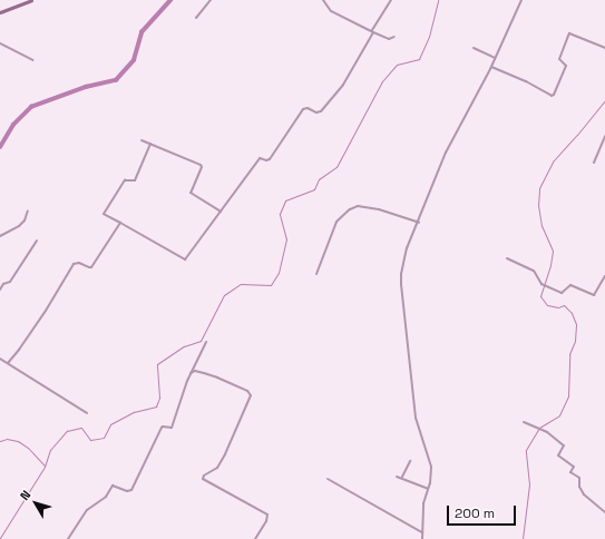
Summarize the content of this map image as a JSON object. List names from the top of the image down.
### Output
{
  "scale_bar": "200 m",
  "north": "top left"
}
